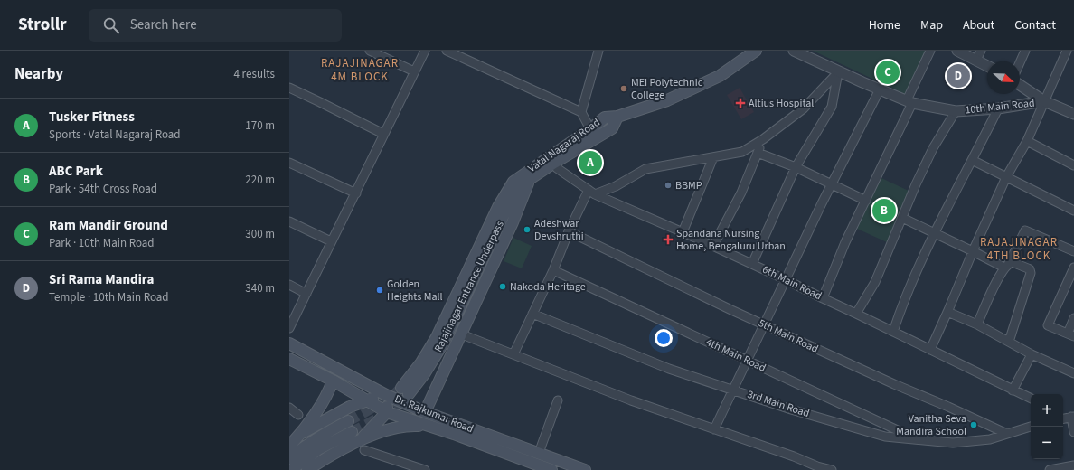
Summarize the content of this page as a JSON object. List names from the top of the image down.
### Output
{
  "streets": {
    "main road": ["Vatal Nagaraj Road", "Rajajinagar Entrance Underpass", "Dr. Rajkumar Road"],
    "street": [
      "10th Main Road",
      "6th Main Road",
      "5th Main Road",
      "4th Main Road",
      "3rd Main Road"
    ]
  },
  "crossings": [
    ["Vatal Nagaraj Road", "6th Main Road"],
    ["Vatal Nagaraj Road", "Rajajinagar Entrance Underpass"],
    ["5th Main Road", "3rd Main Road"],
    ["4th Main Road", "3rd Main Road"]
  ],
  "districts": ["RAJAJINAGAR 4M BLOCK", "RAJAJINAGAR 4TH BLOCK"],
  "places": {
    "other": [
      "MEI Polytechnic College",
      "BBMP",
      "Adeshwar Devshruthi",
      "Nakoda Heritage",
      "Golden Heights Mall",
      "Vanitha Seva Mandira School"
    ],
    "health": ["Altius Hospital", "Spandana Nursing Home, Bengaluru Urban"]
  },
  "north": "bottom right",
  "page": {
    "header": "Strollr",
    "search": "Search here",
    "nav": [
      "Home",
      "Map",
      "About",
      "Contact"
    ],
    "heading": ["Nearby", "4 results"],
    "pins": [
      "C",
      "D",
      "A",
      "B"
    ],
    "list": [
      {
        "mark": "A",
        "name": "Tusker Fitness",
        "note": "Sports · Vatal Nagaraj Road",
        "value": "170 m"
      },
      {
        "mark": "B",
        "name": "ABC Park",
        "note": "Park · 54th Cross Road",
        "value": "220 m"
      },
      {
        "mark": "C",
        "name": "Ram Mandir Ground",
        "note": "Park · 10th Main Road",
        "value": "300 m"
      },
      {
        "mark": "D",
        "name": "Sri Rama Mandira",
        "note": "Temple · 10th Main Road",
        "value": "340 m"
      }
    ],
    "map_buttons": ["+", "−"]
  }
}
